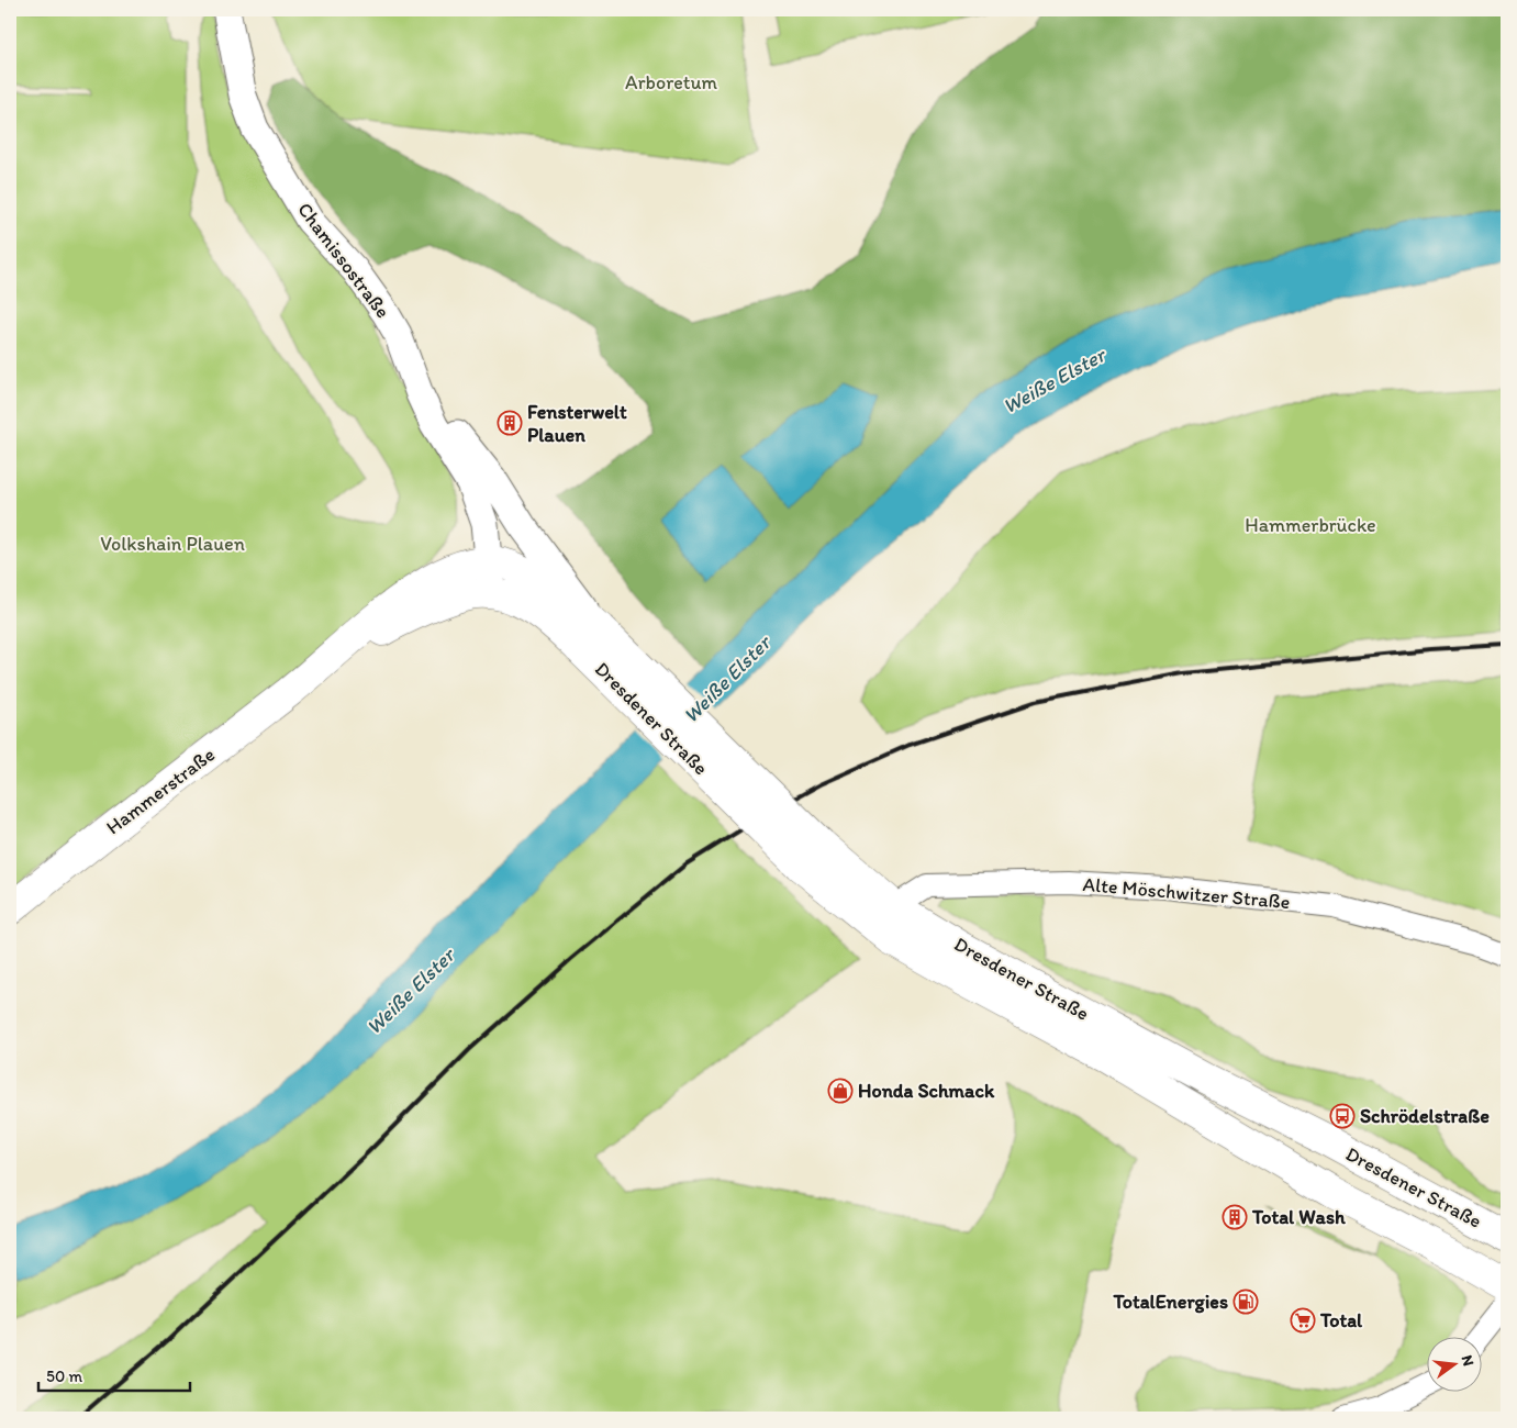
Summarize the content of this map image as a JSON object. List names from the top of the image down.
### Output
{
  "streets": {
    "main road": ["Dresdener Straße", "Hammerstraße"],
    "street": ["Chamissostraße", "Alte Möschwitzer Straße"]
  },
  "crossings": [
    ["Chamissostraße", "Dresdener Straße"],
    ["Chamissostraße", "Hammerstraße"],
    ["Dresdener Straße", "Hammerstraße"],
    ["Dresdener Straße", "Alte Möschwitzer Straße"]
  ],
  "water": ["Weiße Elster"],
  "parks": ["Arboretum", "Hammerbrücke", "Volkshain Plauen"],
  "places": {
    "building": ["Fensterwelt Plauen", "Total Wash"],
    "shop": ["Honda Schmack"],
    "bus stop": ["Schrödelstraße"],
    "fuel station": ["TotalEnergies"],
    "supermarket": ["Total"]
  },
  "scale_bar": "50 m",
  "north": "right"
}
